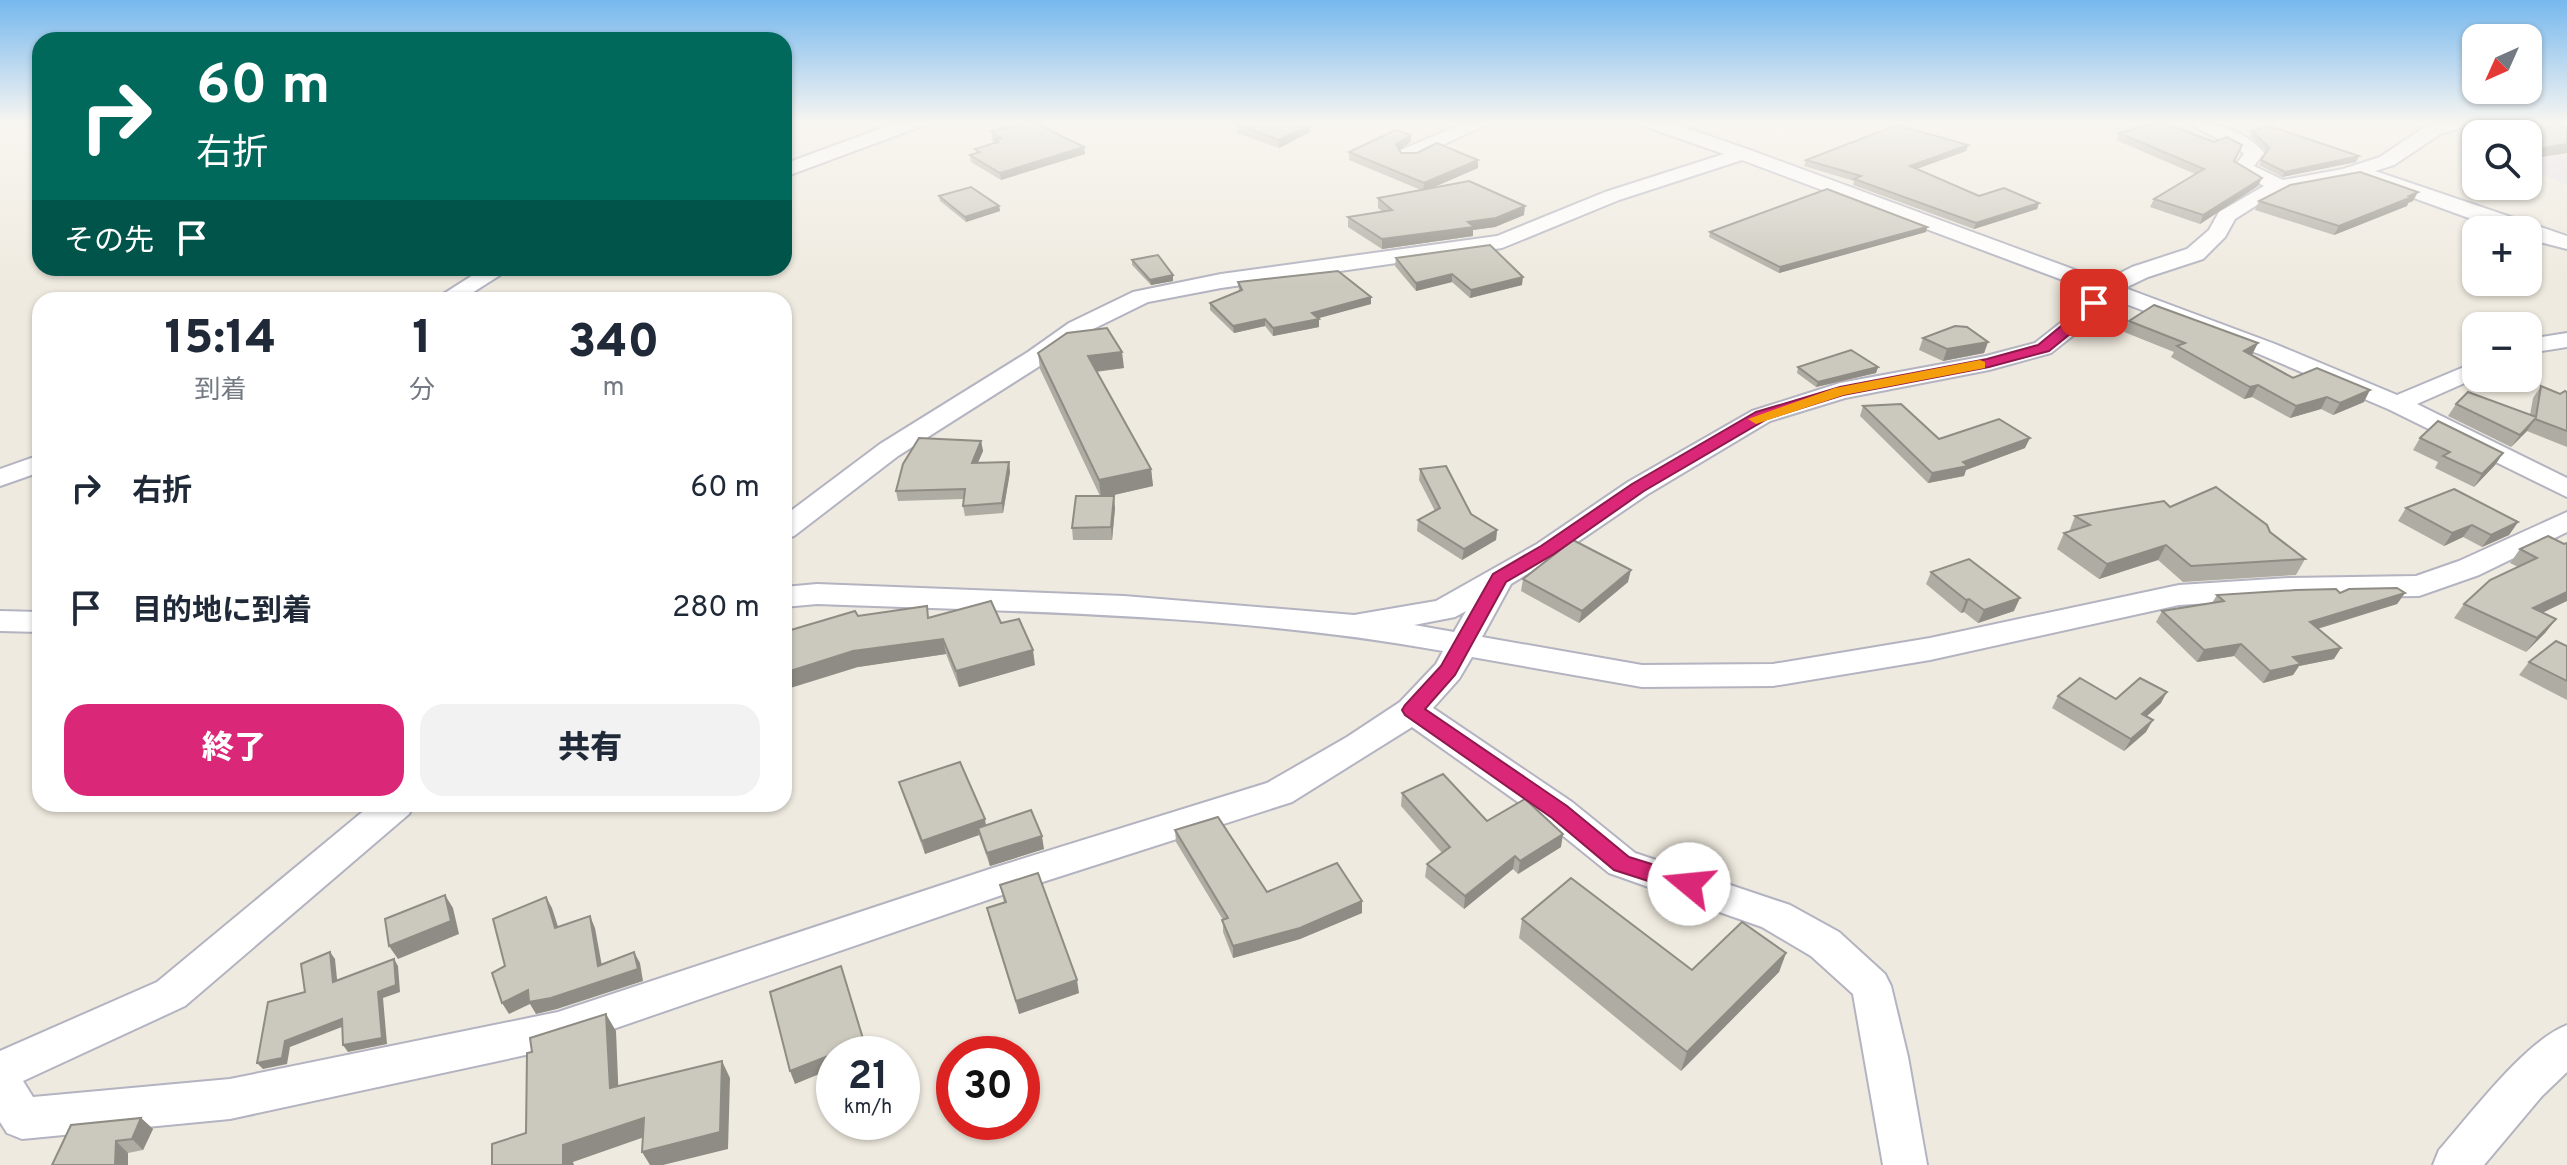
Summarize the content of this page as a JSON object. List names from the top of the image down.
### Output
{
  "north": "bottom left",
  "page": {
    "map_buttons": ["+", "−"],
    "turn": ["60 m", "右折"],
    "then": "その先",
    "eta": [
      "15:14",
      "到着",
      "1",
      "分",
      "340",
      "m"
    ],
    "list": [
      {
        "name": "右折",
        "value": "60 m"
      },
      {
        "name": "目的地に到着",
        "value": "280 m"
      }
    ],
    "buttons": ["終了", "共有"],
    "speed": "21 km/h",
    "limit": "30"
  }
}
